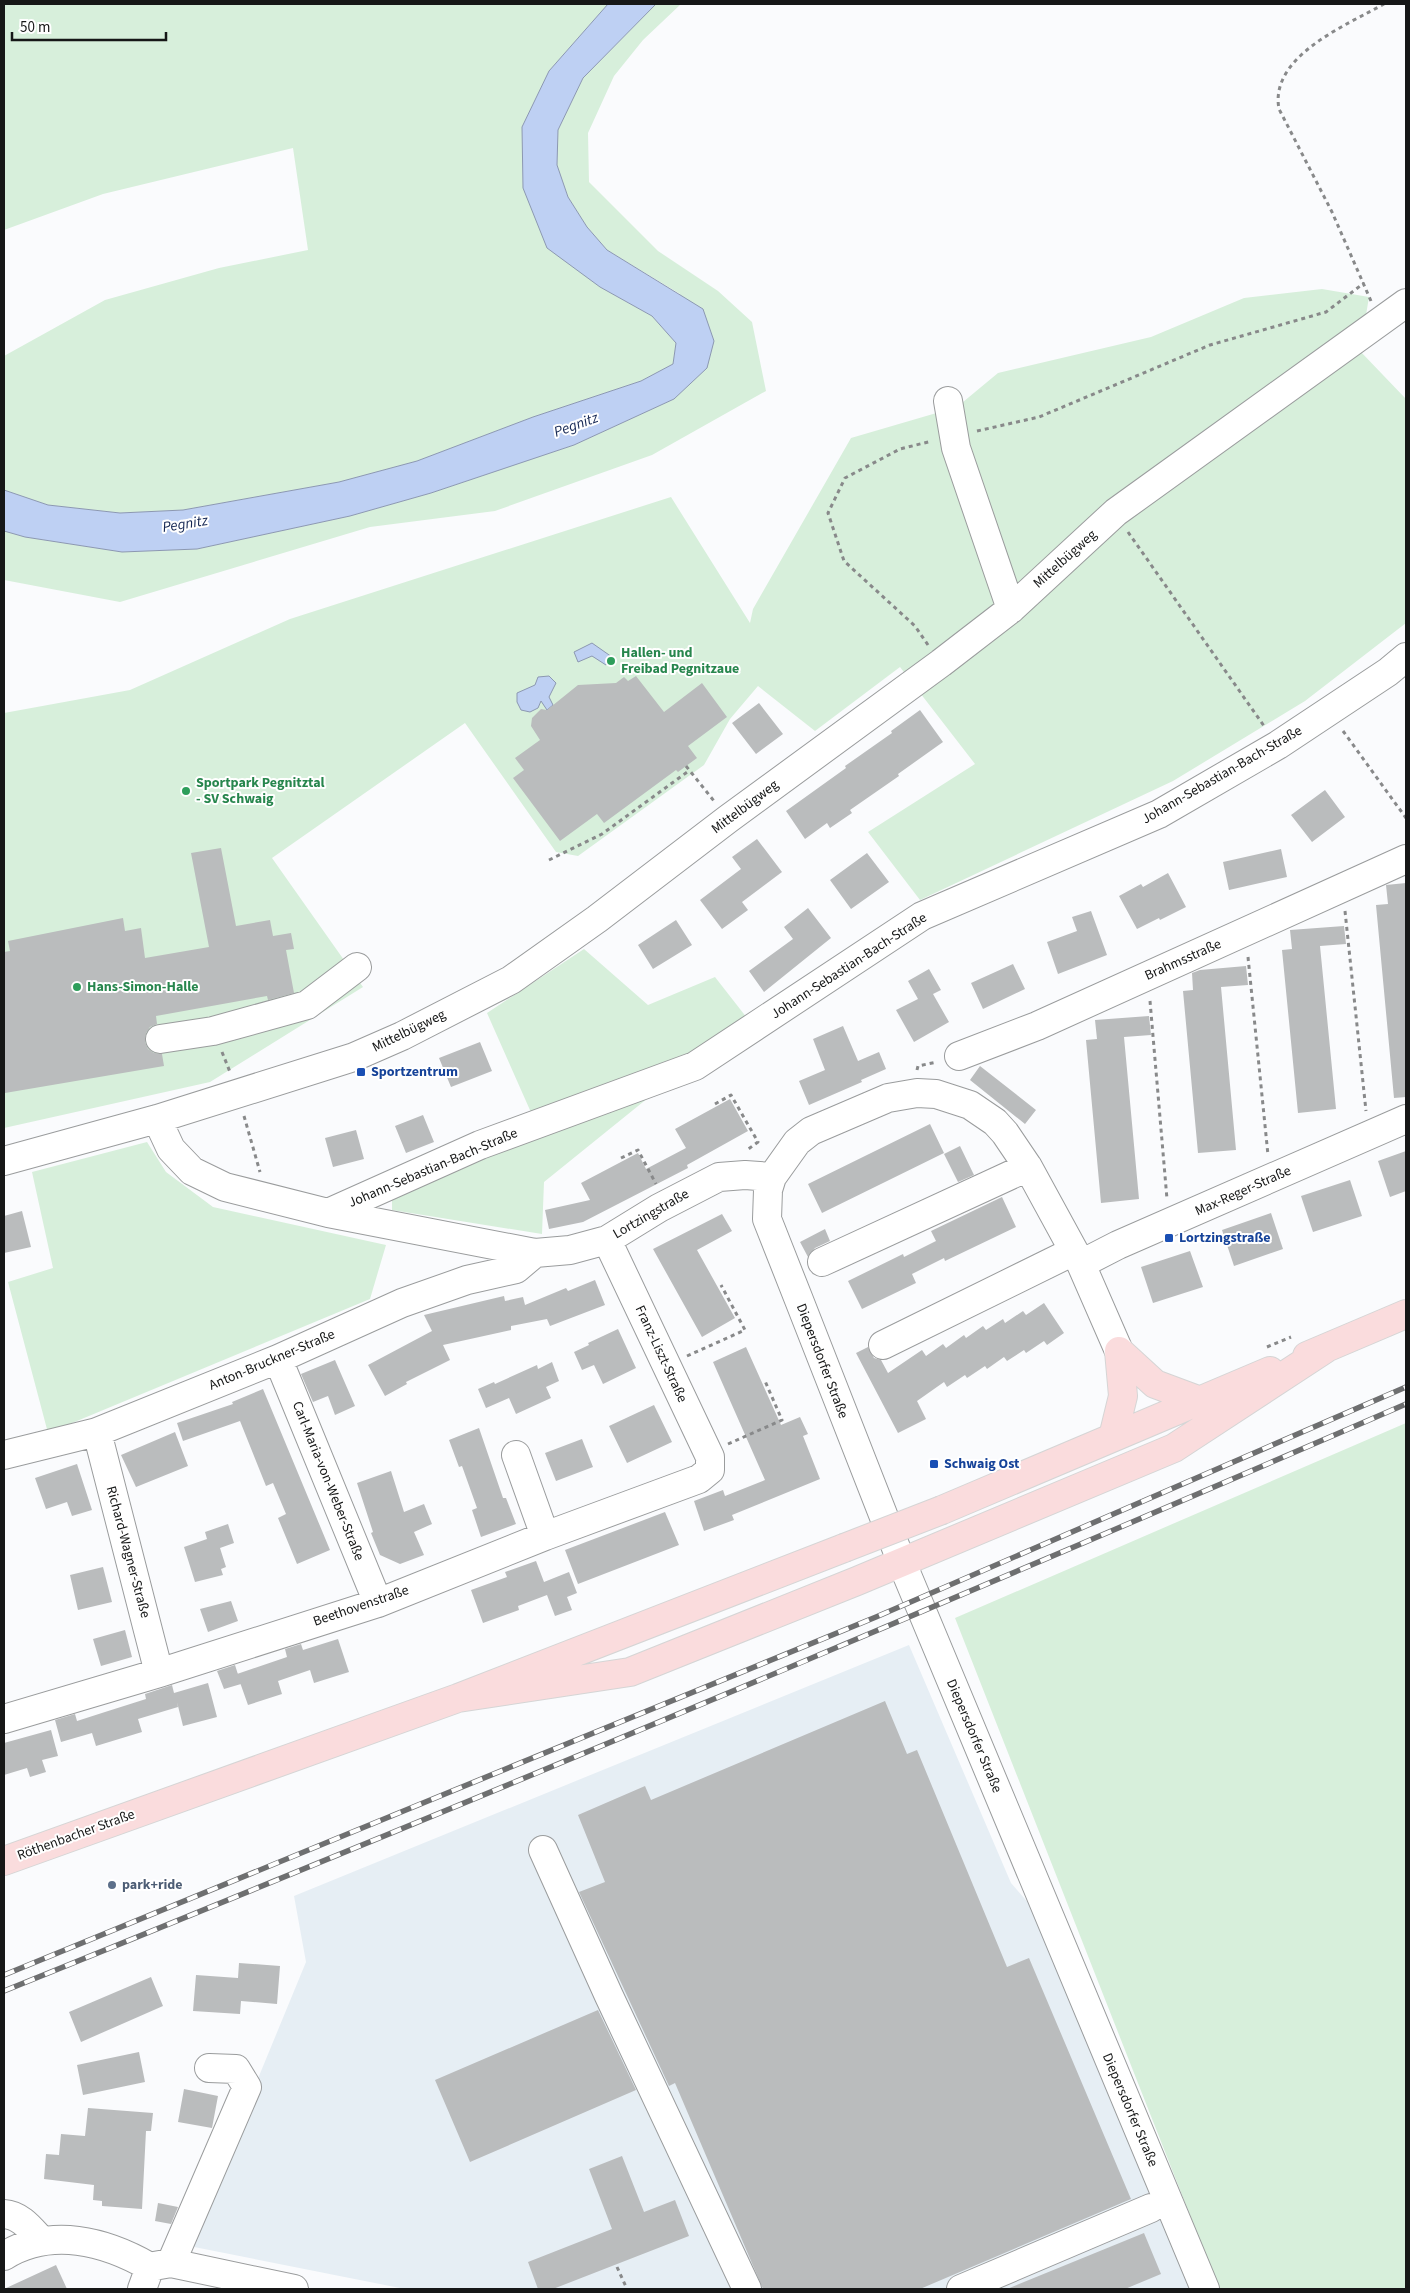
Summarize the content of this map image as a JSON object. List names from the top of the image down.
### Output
{
  "streets": {
    "main road": ["Röthenbacher Straße"],
    "street": [
      "Mittelbügweg",
      "Johann-Sebastian-Bach-Straße",
      "Brahmsstraße",
      "Max-Reger-Straße",
      "Lortzingstraße",
      "Franz-Liszt-Straße",
      "Anton-Bruckner-Straße",
      "Diepersdorfer Straße",
      "Carl-Maria-von-Weber-Straße",
      "Richard-Wagner-Straße",
      "Beethovenstraße"
    ]
  },
  "crossings": [
    ["Mittelbügweg", "Lortzingstraße"],
    ["Johann-Sebastian-Bach-Straße", "Lortzingstraße"],
    ["Lortzingstraße", "Franz-Liszt-Straße"],
    ["Lortzingstraße", "Anton-Bruckner-Straße"],
    ["Lortzingstraße", "Diepersdorfer Straße"],
    ["Franz-Liszt-Straße", "Beethovenstraße"],
    ["Anton-Bruckner-Straße", "Carl-Maria-von-Weber-Straße"],
    ["Anton-Bruckner-Straße", "Richard-Wagner-Straße"],
    ["Carl-Maria-von-Weber-Straße", "Beethovenstraße"],
    ["Richard-Wagner-Straße", "Beethovenstraße"]
  ],
  "water": ["Pegnitz"],
  "places": {
    "other": [
      "Hallen- und Freibad Pegnitzaue",
      "Sportpark Pegnitztal - SV Schwaig",
      "Hans-Simon-Halle",
      "park+ride"
    ],
    "transit": ["Sportzentrum", "Lortzingstraße", "Schwaig Ost"]
  },
  "scale_bar": "50 m"
}
